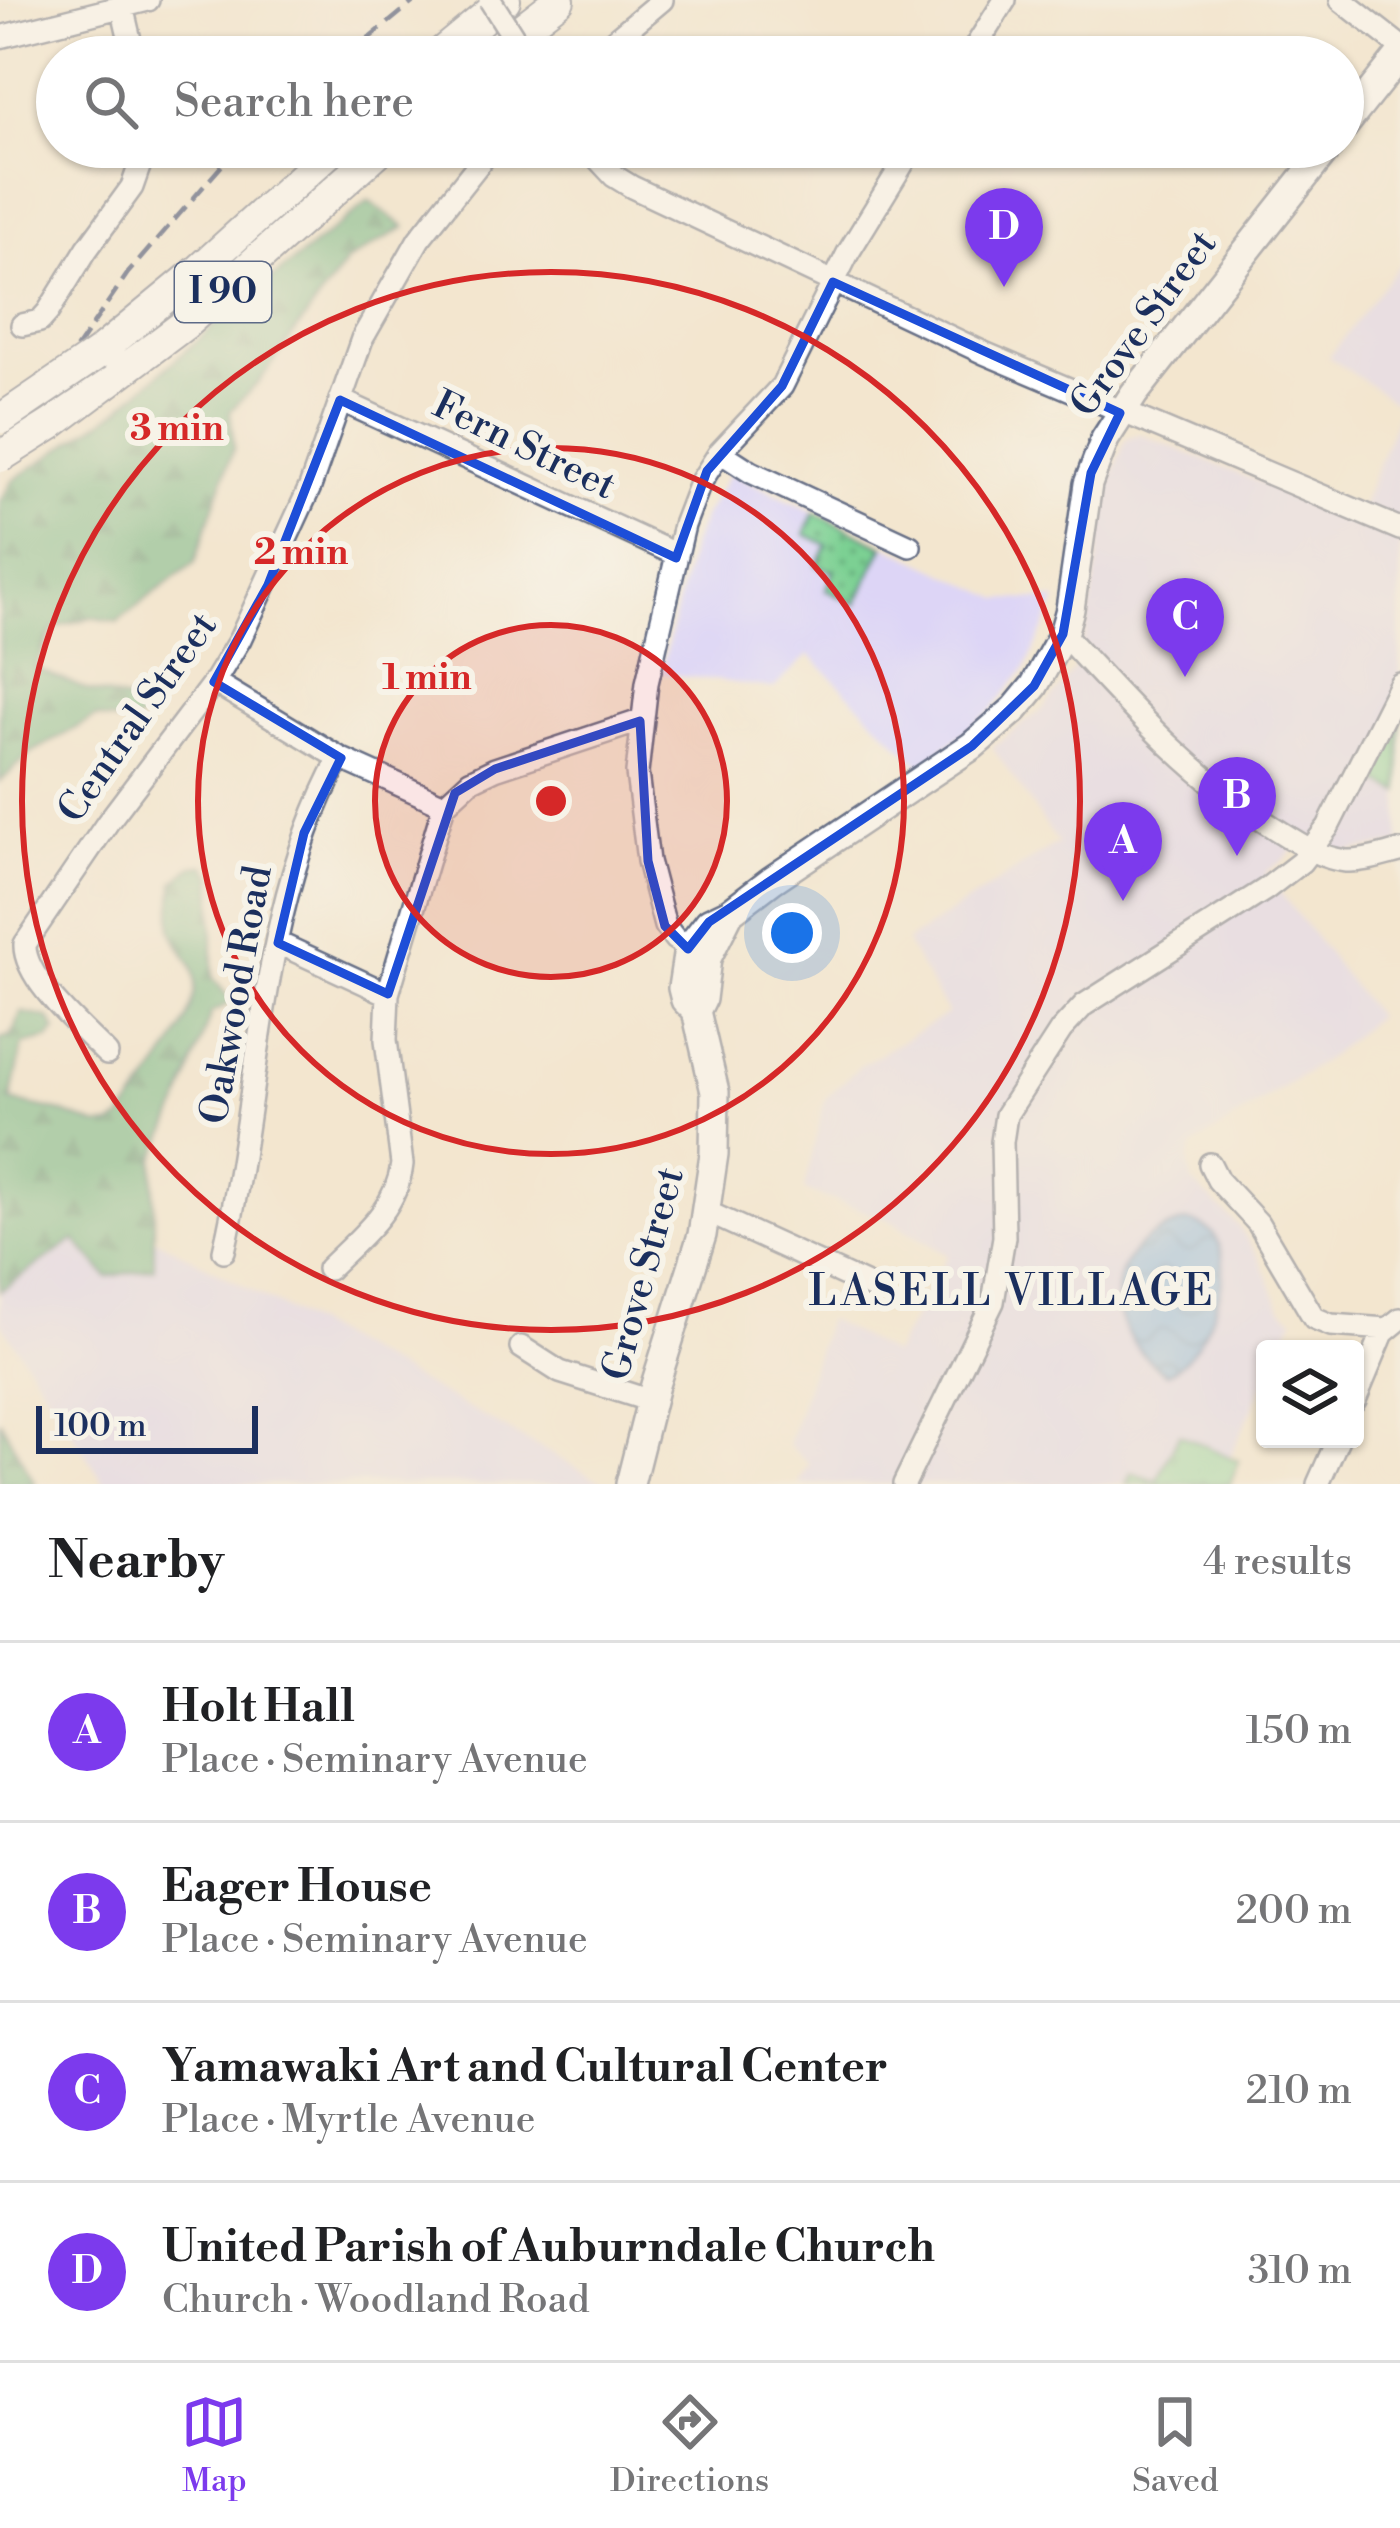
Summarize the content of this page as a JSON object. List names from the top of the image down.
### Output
{
  "streets": {
    "highway": ["I 90"],
    "main road": ["Grove Street"],
    "street": ["Fern Street", "Central Street", "Oakwood Road"]
  },
  "crossings": [
    ["Fern Street", "Central Street"]
  ],
  "districts": ["LASELL VILLAGE"],
  "scale_bar": "100 m",
  "page": {
    "search": "Search here",
    "pins": [
      "D",
      "C",
      "B",
      "A"
    ],
    "scale": "100 m",
    "heading": ["Nearby", "4 results"],
    "list": [
      {
        "mark": "A",
        "name": "Holt Hall",
        "note": "Place · Seminary Avenue",
        "value": "150 m"
      },
      {
        "mark": "B",
        "name": "Eager House",
        "note": "Place · Seminary Avenue",
        "value": "200 m"
      },
      {
        "mark": "C",
        "name": "Yamawaki Art and Cultural Center",
        "note": "Place · Myrtle Avenue",
        "value": "210 m"
      },
      {
        "mark": "D",
        "name": "United Parish of Auburndale Church",
        "note": "Church · Woodland Road",
        "value": "310 m"
      }
    ],
    "nav": ["Map", "Directions", "Saved"]
  },
  "rings": ["3 min", "2 min", "1 min"]
}
